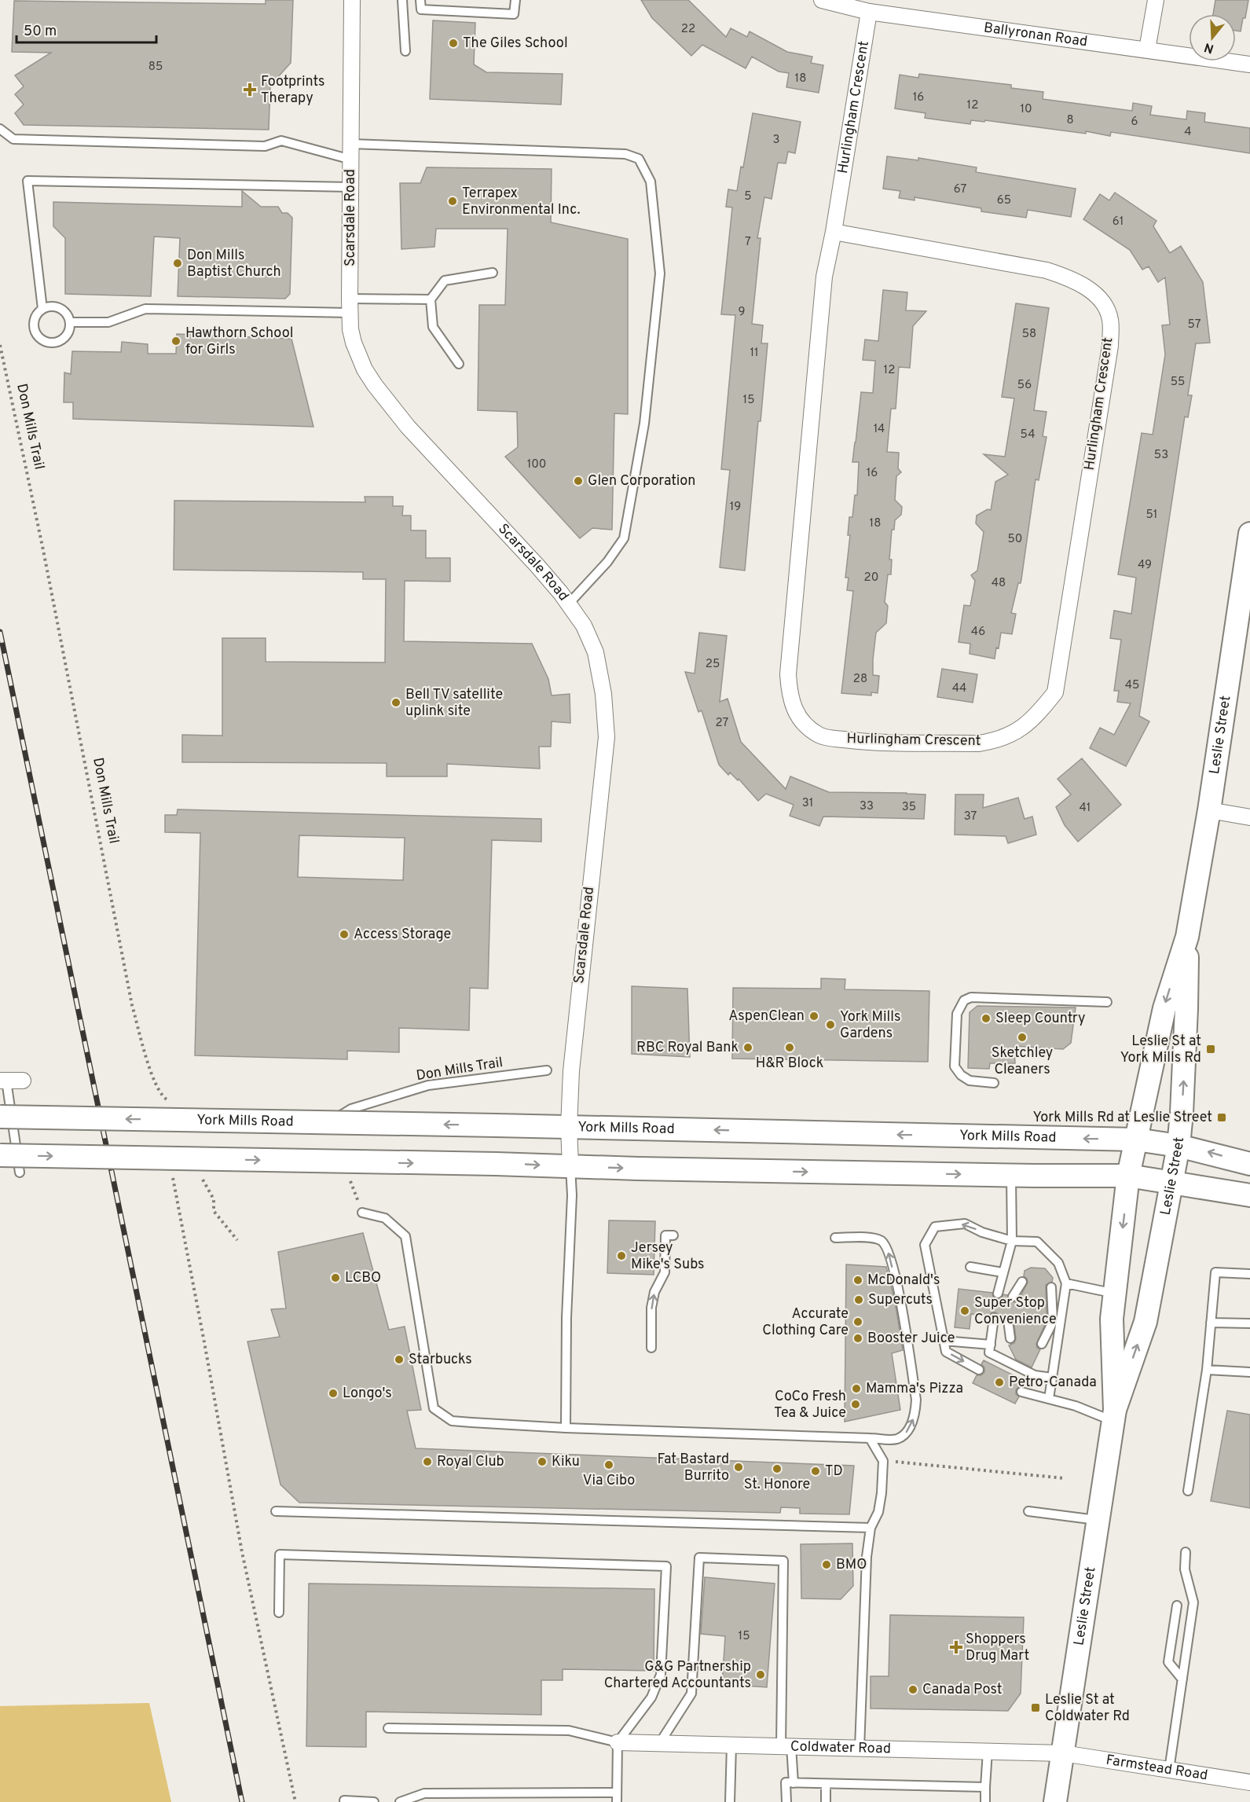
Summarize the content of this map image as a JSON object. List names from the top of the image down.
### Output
{
  "streets": {
    "main road": ["Leslie Street", "York Mills Road"],
    "street": [
      "Ballyronan Road",
      "Hurlingham Crescent",
      "Scarsdale Road",
      "Coldwater Road",
      "Farmstead Road"
    ],
    "lane": ["Don Mills Trail"]
  },
  "crossings": [
    ["Ballyronan Road", "Hurlingham Crescent"],
    ["Scarsdale Road", "York Mills Road"],
    ["Leslie Street", "York Mills Road"],
    ["Leslie Street", "Coldwater Road"],
    ["Leslie Street", "Farmstead Road"],
    ["Coldwater Road", "Farmstead Road"]
  ],
  "places": {
    "other": [
      "The Giles School",
      "Terrapex Environmental Inc.",
      "Don Mills Baptist Church",
      "Hawthorn School for Girls",
      "Glen Corporation",
      "Bell TV satellite uplink site",
      "Access Storage",
      "AspenClean",
      "Sleep Country",
      "York Mills Gardens",
      "Sketchley Cleaners",
      "RBC Royal Bank",
      "H&R Block",
      "Jersey Mike's Subs",
      "LCBO",
      "McDonald's",
      "Supercuts",
      "Super Stop Convenience",
      "Accurate Clothing Care",
      "Booster Juice",
      "Starbucks",
      "Petro-Canada",
      "Mamma's Pizza",
      "Longo's",
      "CoCo Fresh Tea & Juice",
      "Royal Club",
      "Kiku",
      "Via Cibo",
      "Fat Bastard Burrito",
      "St. Honore",
      "TD",
      "BMO",
      "G&G Partnership Chartered Accountants",
      "Canada Post"
    ],
    "health": ["Footprints Therapy", "Shoppers Drug Mart"],
    "transit": ["Leslie St at York Mills Rd", "York Mills Rd at Leslie Street", "Leslie St at Coldwater Rd"]
  },
  "house_numbers": [
    "22",
    "85",
    "18",
    "16",
    "12",
    "10",
    "8",
    "6",
    "4",
    "3",
    "67",
    "5",
    "65",
    "61",
    "7",
    "9",
    "57",
    "58",
    "11",
    "12",
    "55",
    "56",
    "15",
    "14",
    "54",
    "53",
    "100",
    "16",
    "19",
    "51",
    "18",
    "50",
    "49",
    "20",
    "48",
    "46",
    "25",
    "28",
    "45",
    "44",
    "27",
    "31",
    "33",
    "35",
    "41",
    "37",
    "15"
  ],
  "scale_bar": "50 m",
  "north": "bottom"
}
